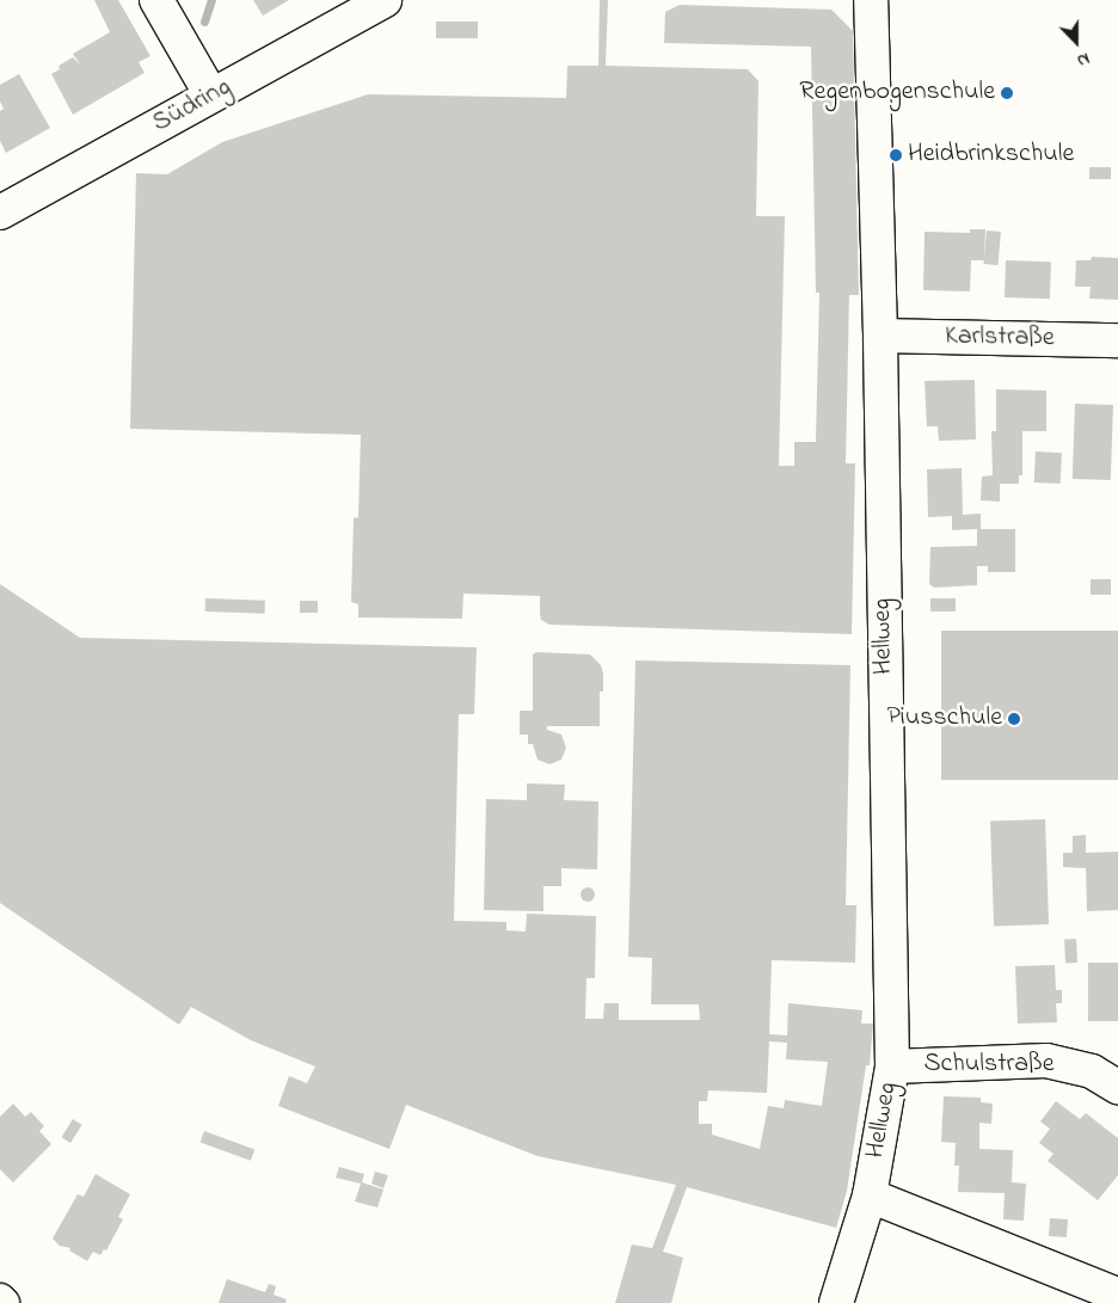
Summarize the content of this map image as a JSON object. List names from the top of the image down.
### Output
{
  "streets": {
    "street": [
      "Südring",
      "Karlstraße",
      "Hellweg",
      "Schulstraße"
    ]
  },
  "crossings": [
    ["Karlstraße", "Hellweg"],
    ["Hellweg", "Schulstraße"]
  ],
  "places": ["Regenbogenschule", "Heidbrinkschule", "Piusschule"],
  "north": "bottom"
}
